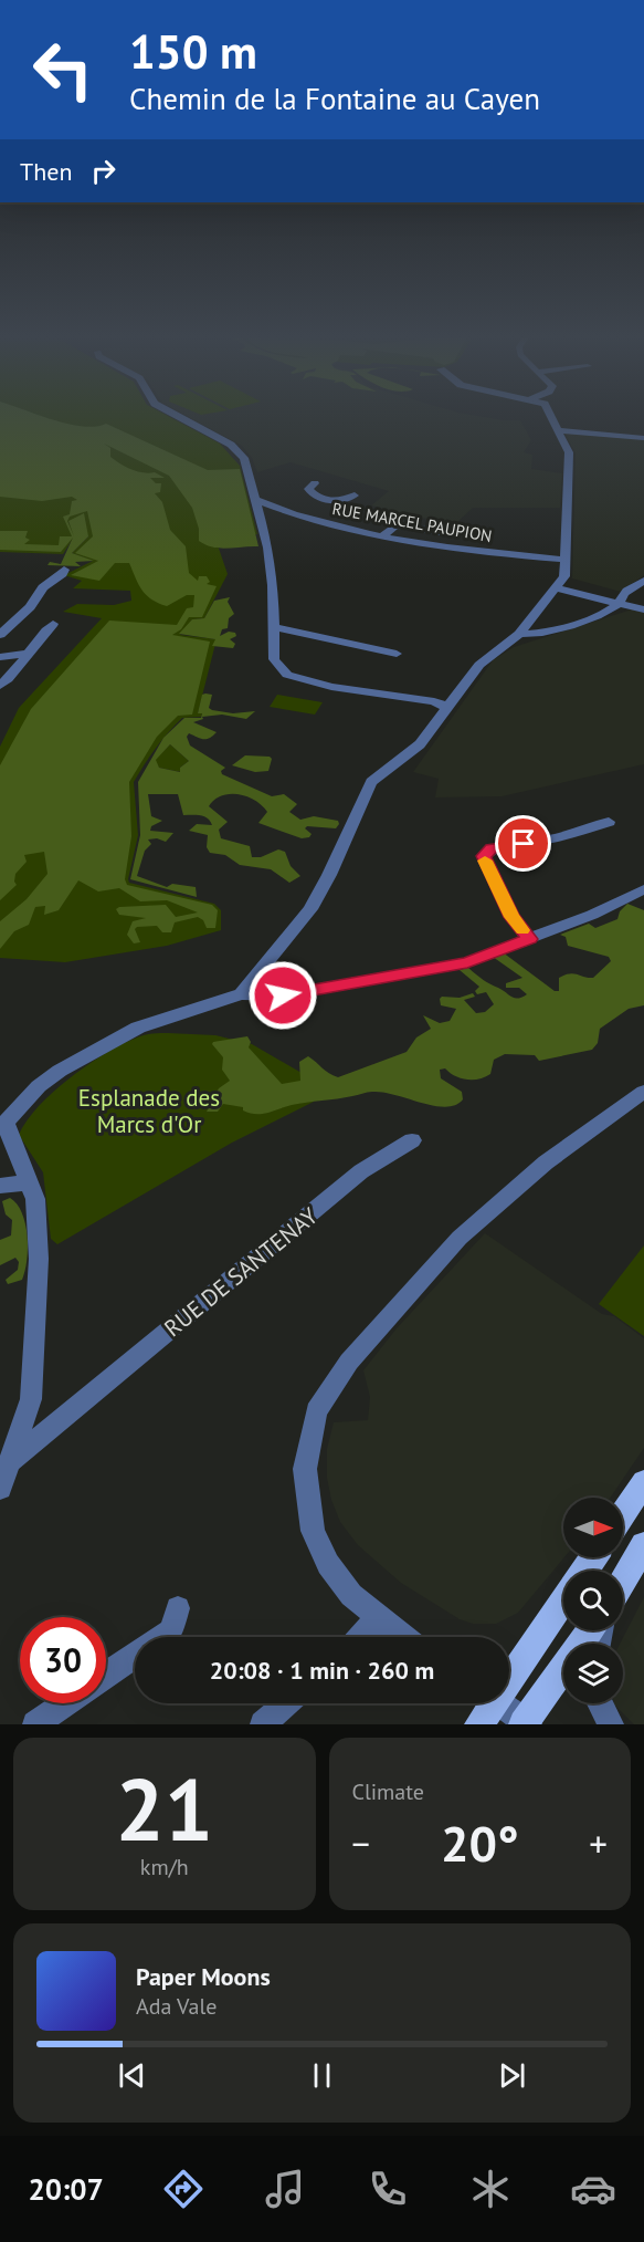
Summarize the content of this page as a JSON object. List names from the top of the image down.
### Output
{
  "streets": {
    "street": ["RUE MARCEL PAUPION", "RUE DE SANTENAY"]
  },
  "parks": ["Esplanade des Marcs d'Or"],
  "north": "right",
  "page": {
    "turn": ["150 m", "Chemin de la Fontaine au Cayen"],
    "then": "Then",
    "limit": "30",
    "trip": "20:08 · 1 min · 260 m",
    "tile": [
      ["21", "km/h"],
      "Climate"
    ],
    "heat": ["−", "20°", "+"],
    "song": ["Paper Moons", "Ada Vale"],
    "tabs": "20:07"
  }
}
